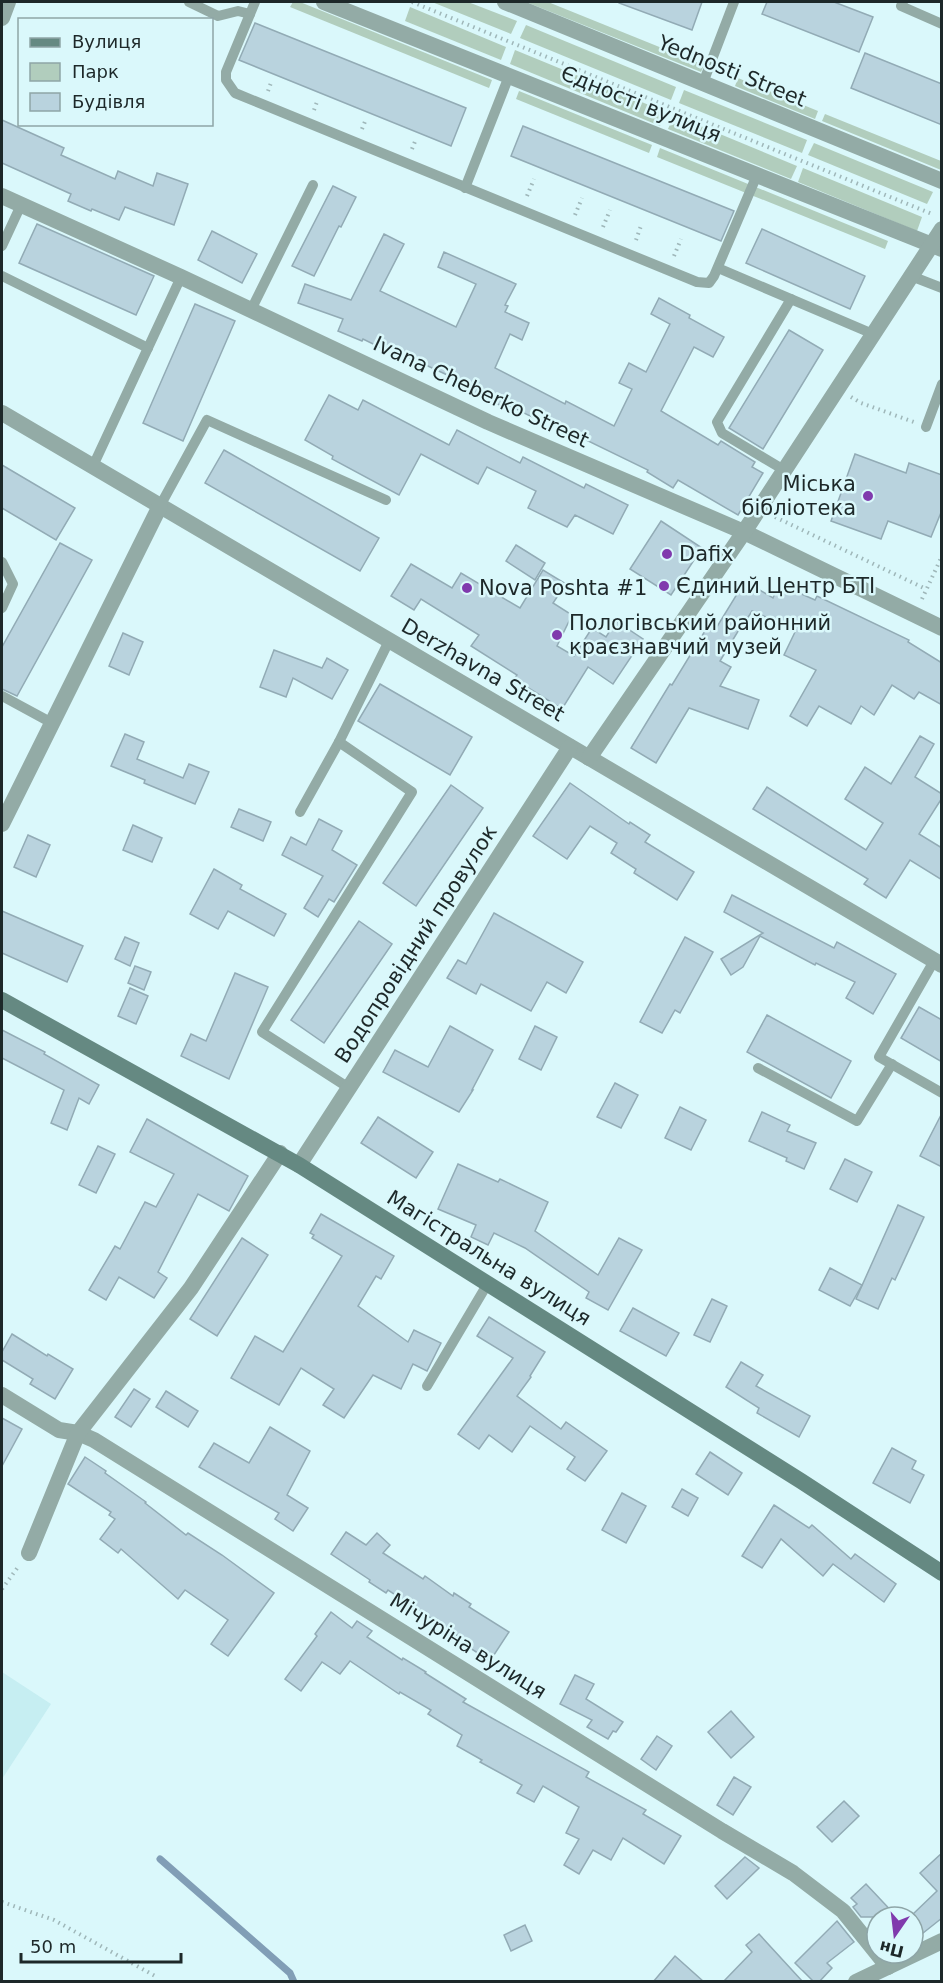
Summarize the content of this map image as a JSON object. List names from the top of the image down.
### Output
{
  "streets": {
    "main road": ["Магістральна вулиця"],
    "street": [
      "Yednosti Street",
      "Єдності вулиця",
      "Ivana Cheberko Street",
      "Derzhavna Street",
      "Водопровідний провулок",
      "Мічуріна вулиця"
    ]
  },
  "crossings": [
    ["Derzhavna Street", "Водопровідний провулок"],
    ["Водопровідний провулок", "Магістральна вулиця"]
  ],
  "places": [
    "Міська бібліотека",
    "Dafix",
    "Єдиний Центр БТІ",
    "Nova Poshta #1",
    "Пологівський районний краєзнавчий музей"
  ],
  "legend": ["Вулиця", "Парк", "Будівля"],
  "scale_bar": "50 m",
  "north": "bottom"
}
